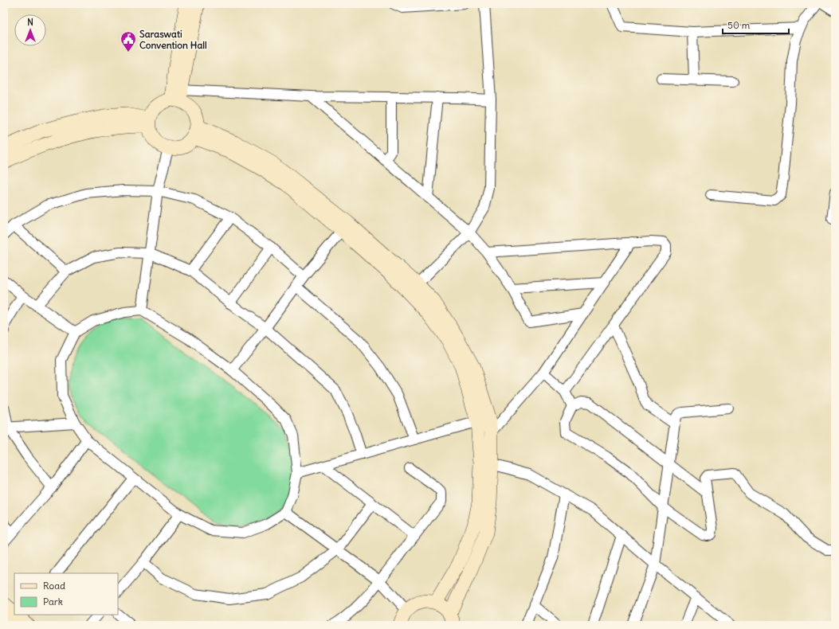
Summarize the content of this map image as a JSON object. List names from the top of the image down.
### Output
{
  "places": {
    "public building": ["Saraswati Convention Hall"]
  },
  "legend": ["Road", "Park"],
  "scale_bar": "50 m",
  "north": "top"
}
